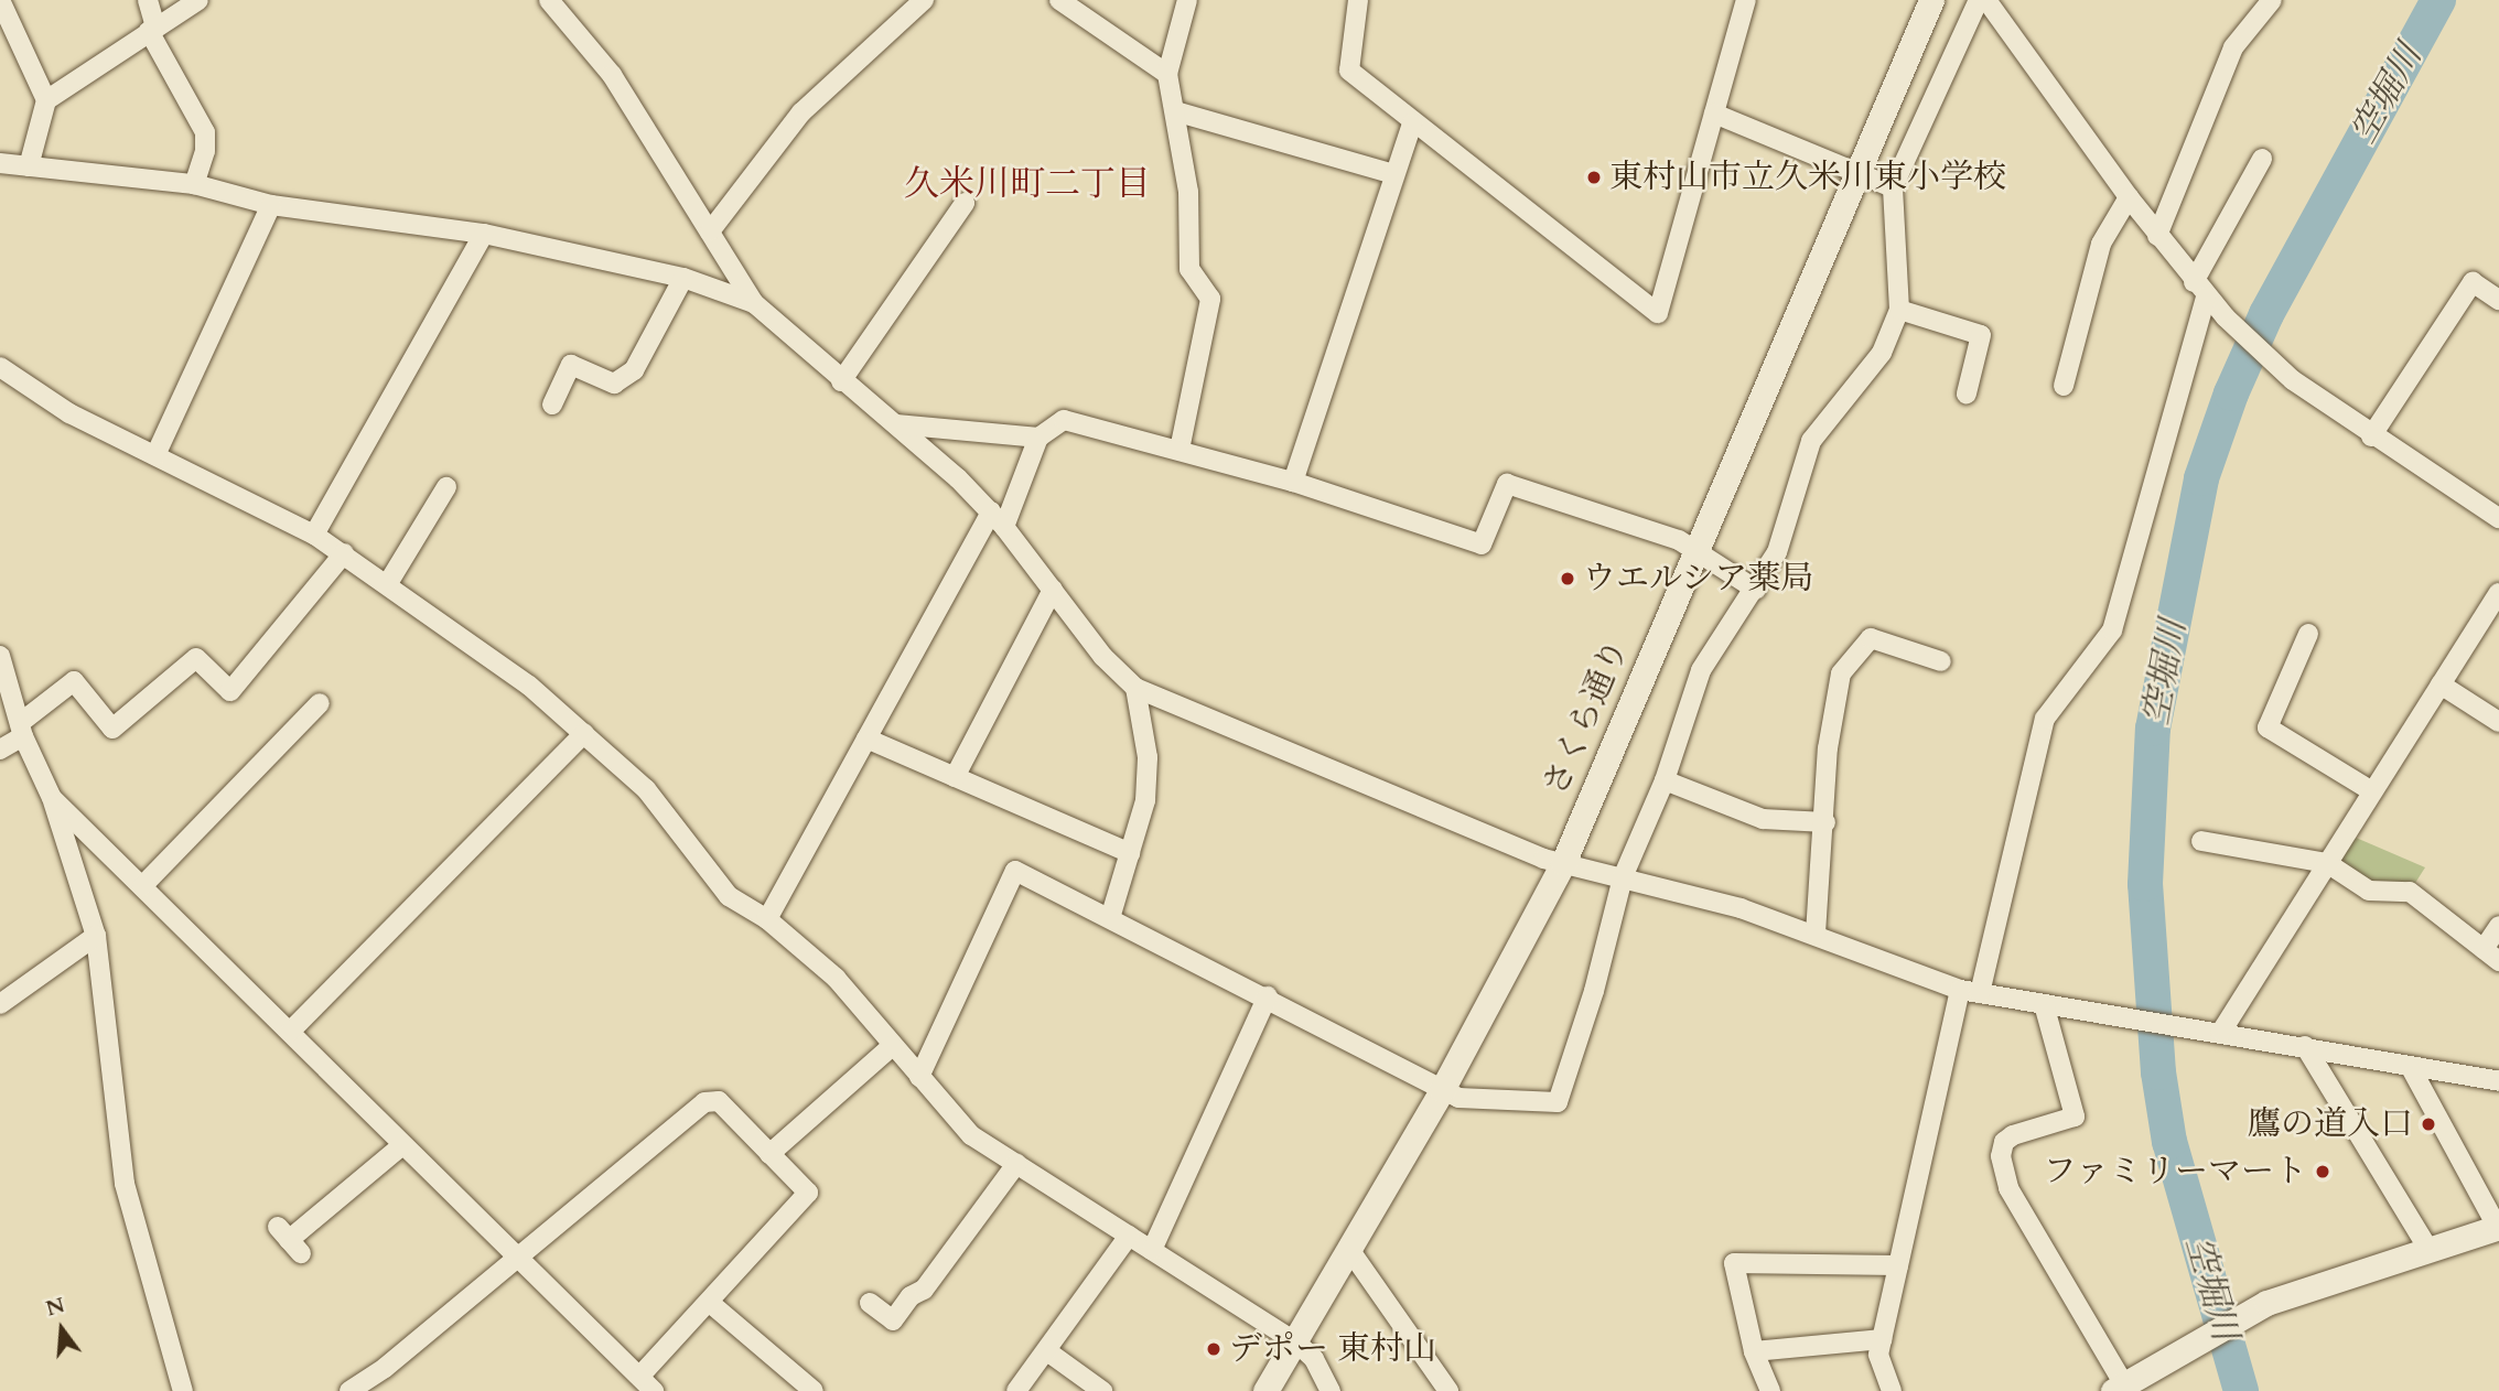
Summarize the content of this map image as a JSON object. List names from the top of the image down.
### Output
{
  "streets": {
    "street": ["さくら通り"]
  },
  "districts": ["久米川町二丁目"],
  "water": ["空堀川"],
  "places": [
    "東村山市立久米川東小学校",
    "ウエルシア薬局",
    "鷹の道入口",
    "ファミリーマート",
    "デポー 東村山"
  ],
  "north": "top"
}
